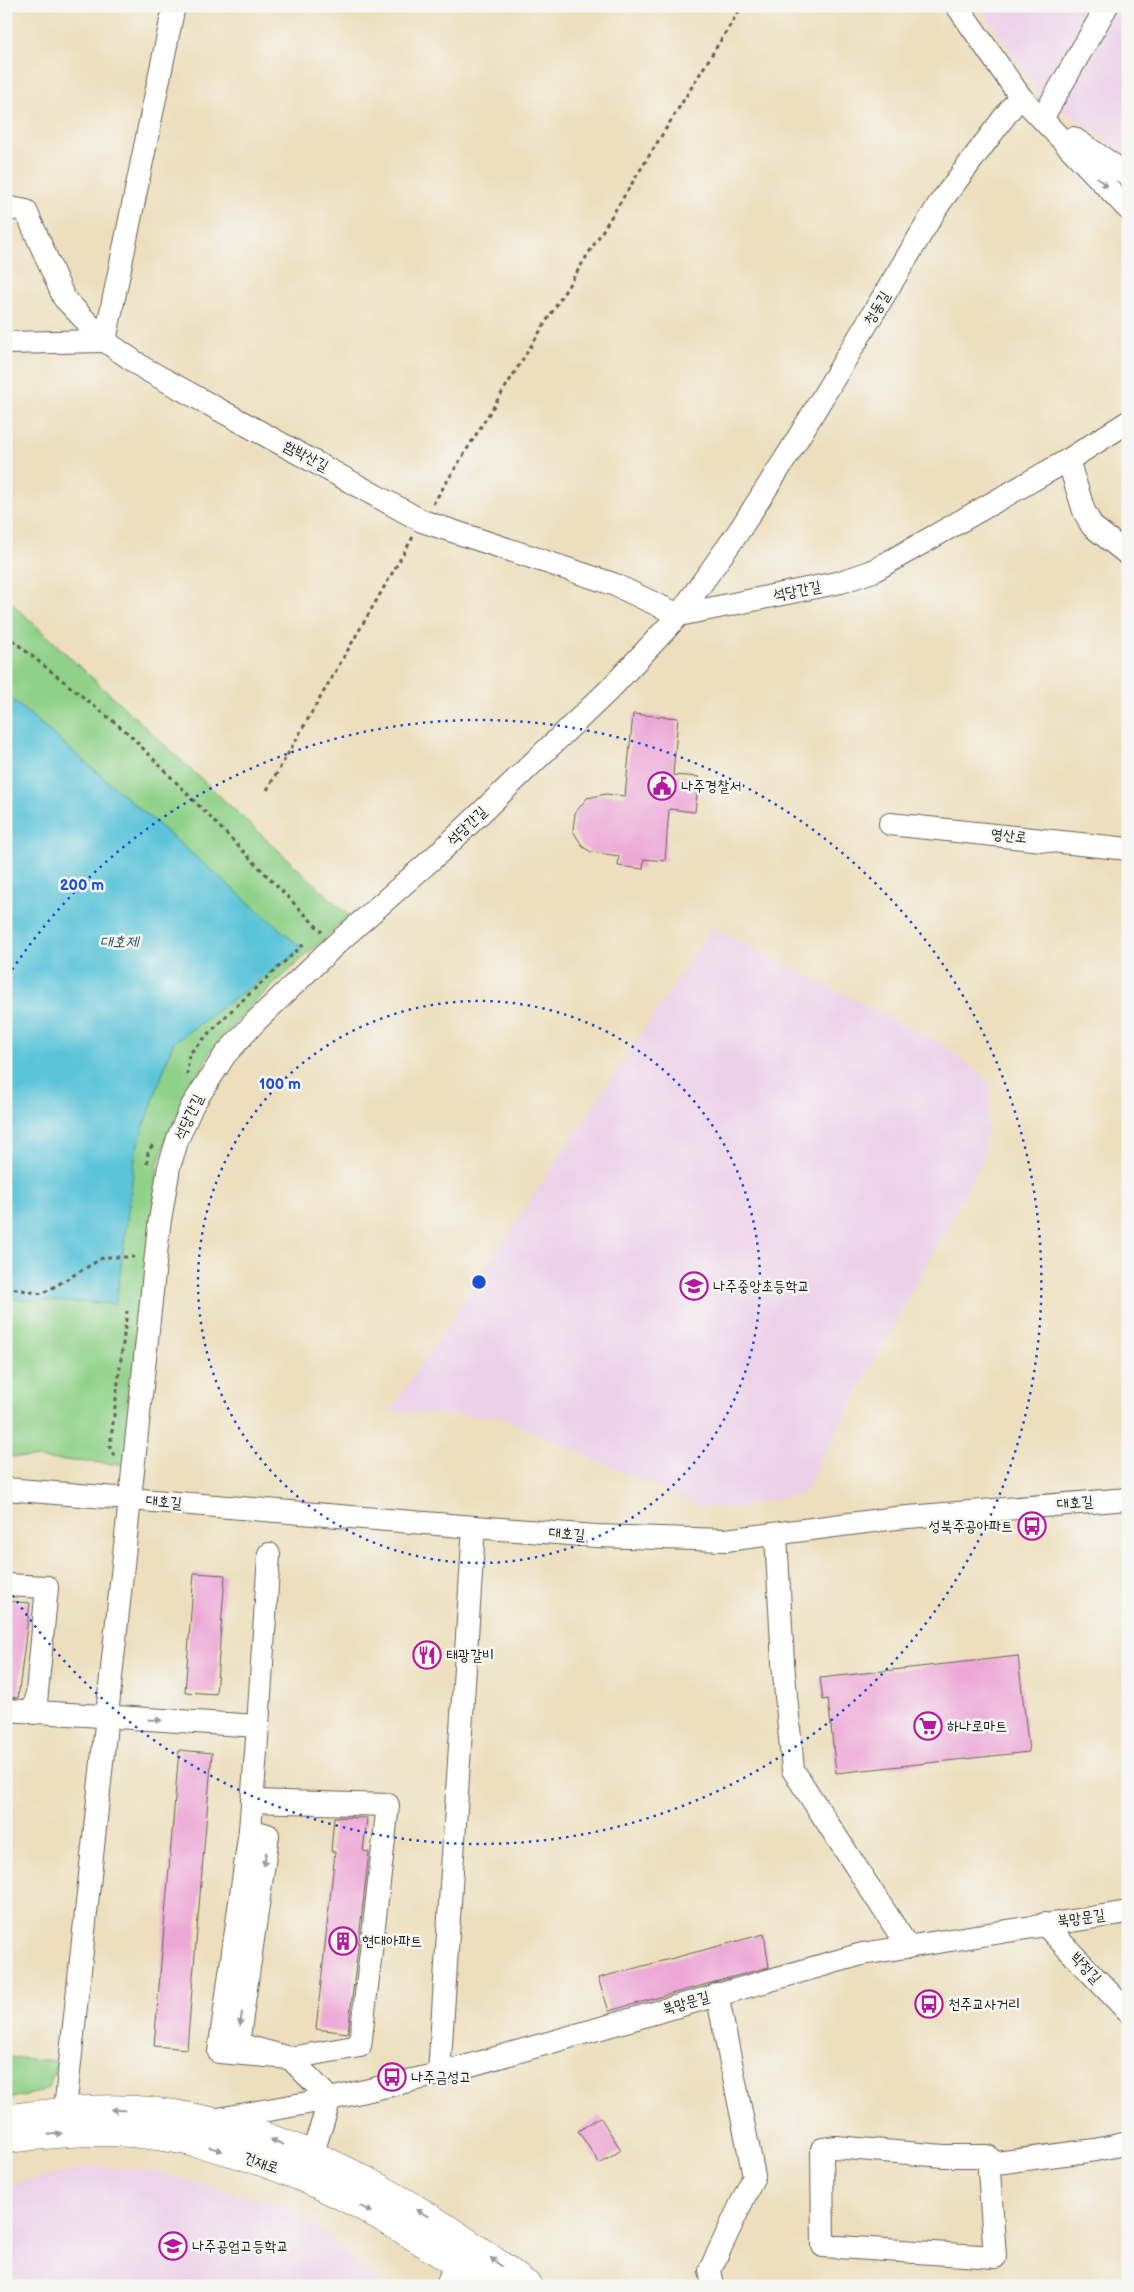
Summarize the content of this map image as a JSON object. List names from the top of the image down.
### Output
{
  "streets": {
    "main road": ["건재로"],
    "street": [
      "청동길",
      "함박산길",
      "석당간길",
      "영산로",
      "대호길",
      "북망문길",
      "박정길"
    ]
  },
  "crossings": [
    ["청동길", "함박산길"],
    ["청동길", "석당간길"],
    ["함박산길", "석당간길"],
    ["석당간길", "대호길"],
    ["석당간길", "건재로"],
    ["북망문길", "박정길"],
    ["북망문길", "건재로"]
  ],
  "water": ["대호제"],
  "places": {
    "public building": ["나주경찰서"],
    "school or university": ["나주중앙초등학교", "나주공업고등학교"],
    "bus stop": ["성북주공아파트", "천주교사거리", "나주금성고"],
    "restaurant": ["태광갈비"],
    "supermarket": ["하나로마트"],
    "building": ["현대아파트"]
  },
  "rings": ["200 m", "100 m"]
}
